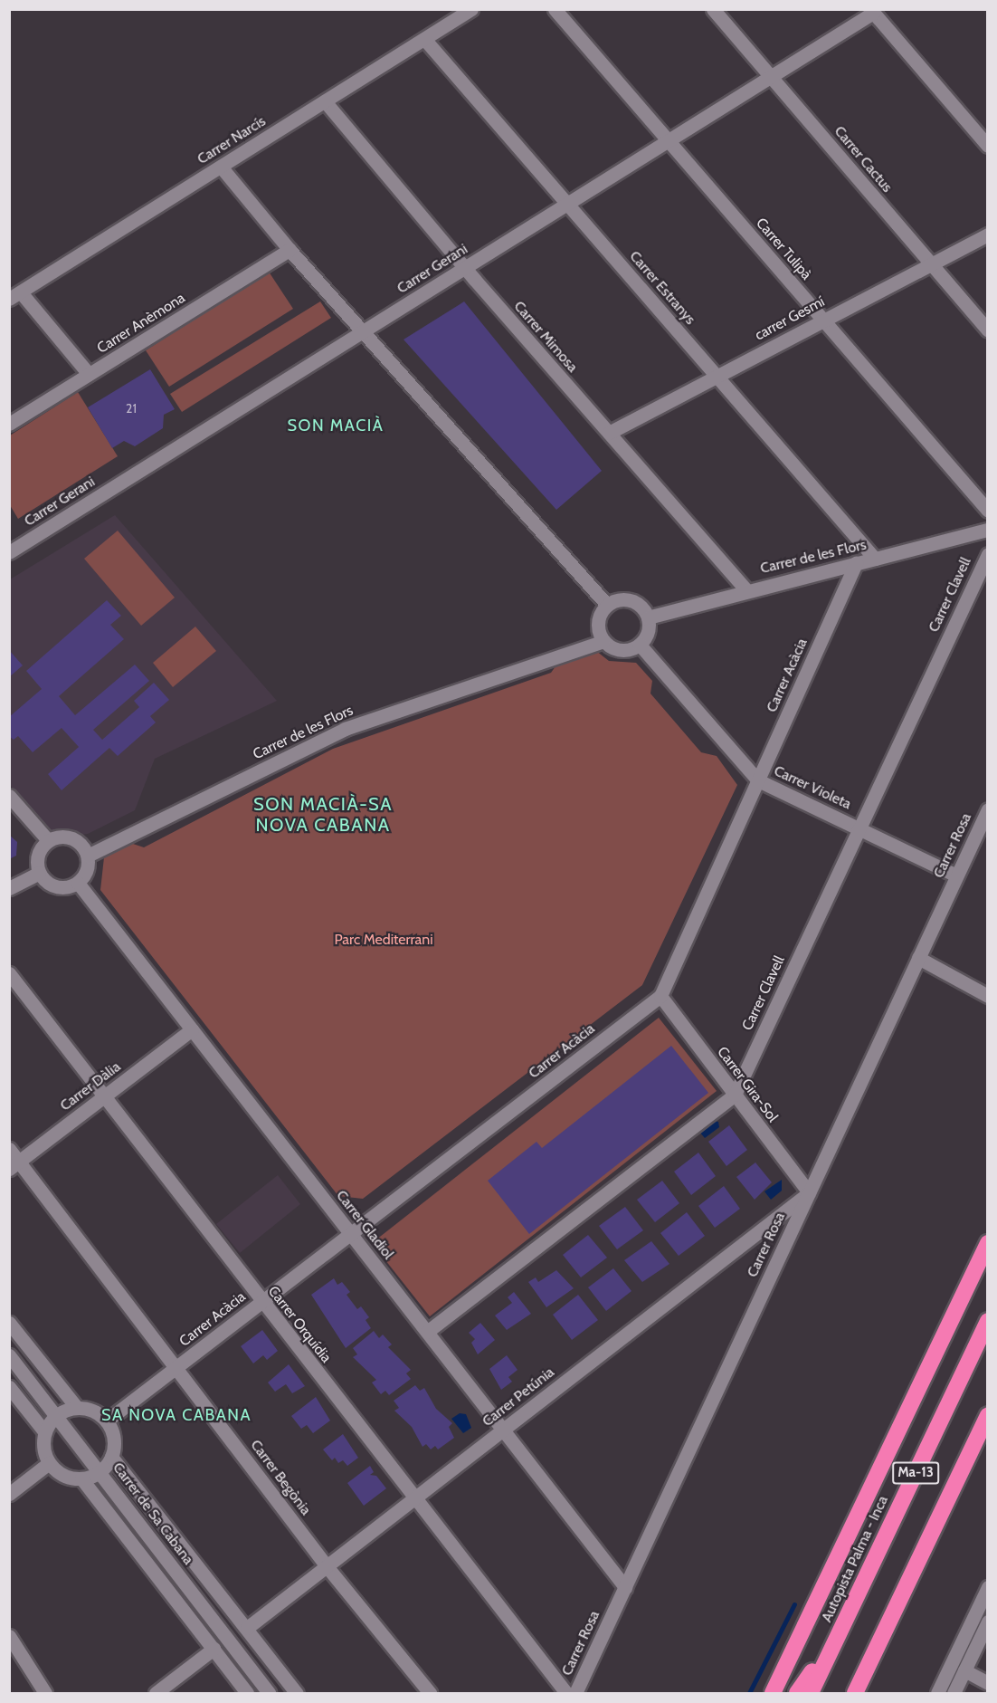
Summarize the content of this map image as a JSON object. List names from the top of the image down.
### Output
{
  "streets": {
    "highway": ["Ma-13", "Autopista Palma - Inca"],
    "street": [
      "Carrer Narcís",
      "Carrer Cactus",
      "Carrer Tulipà",
      "Carrer Gerani",
      "Carrer Estranys",
      "carrer Gesmí",
      "Carrer Anèmona",
      "Carrer Mimosa",
      "Carrer de les Flors",
      "Carrer Clavell",
      "Carrer Acàcia",
      "Carrer Violeta",
      "Carrer Rosa",
      "Carrer Gira-Sol",
      "Carrer Dàlia",
      "Carrer Gladiol",
      "Carrer Orquídia",
      "Carrer Petúnia",
      "Carrer Begònia",
      "Carrer de Sa Cabana"
    ]
  },
  "crossings": [
    ["Carrer Narcís", "Carrer Estranys"],
    ["Carrer Narcís", "Carrer Mimosa"],
    ["Carrer Cactus", "Carrer Gerani"],
    ["Carrer Cactus", "carrer Gesmí"],
    ["Carrer Tulipà", "Carrer Gerani"],
    ["Carrer Tulipà", "carrer Gesmí"],
    ["Carrer Gerani", "Carrer Estranys"],
    ["Carrer Gerani", "Carrer Mimosa"],
    ["Carrer Estranys", "carrer Gesmí"],
    ["Carrer Estranys", "Carrer de les Flors"],
    ["carrer Gesmí", "Carrer Mimosa"],
    ["Carrer Mimosa", "Carrer de les Flors"],
    ["Carrer de les Flors", "Carrer Acàcia"],
    ["Carrer de les Flors", "Carrer Violeta"],
    ["Carrer de les Flors", "Carrer Gladiol"],
    ["Carrer Clavell", "Carrer Violeta"],
    ["Carrer Clavell", "Carrer Gira-Sol"],
    ["Carrer Clavell", "Carrer Gladiol"],
    ["Carrer Acàcia", "Carrer Violeta"],
    ["Carrer Acàcia", "Carrer Gira-Sol"],
    ["Carrer Acàcia", "Carrer Gladiol"],
    ["Carrer Acàcia", "Carrer Orquídia"],
    ["Carrer Acàcia", "Carrer Begònia"],
    ["Carrer Violeta", "Carrer Rosa"],
    ["Carrer Rosa", "Carrer Gira-Sol"],
    ["Carrer Rosa", "Carrer Gladiol"],
    ["Carrer Rosa", "Carrer Petúnia"],
    ["Carrer Gira-Sol", "Carrer Petúnia"],
    ["Carrer Dàlia", "Carrer Gladiol"],
    ["Carrer Dàlia", "Carrer Orquídia"],
    ["Carrer Dàlia", "Carrer Begònia"],
    ["Carrer Gladiol", "Carrer Petúnia"],
    ["Carrer Orquídia", "Carrer Petúnia"],
    ["Carrer Petúnia", "Carrer Begònia"]
  ],
  "districts": ["SON MACIÀ", "SON MACIÀ-SA NOVA CABANA", "SA NOVA CABANA"],
  "parks": ["Parc Mediterrani"],
  "house_numbers": ["21"]
}
